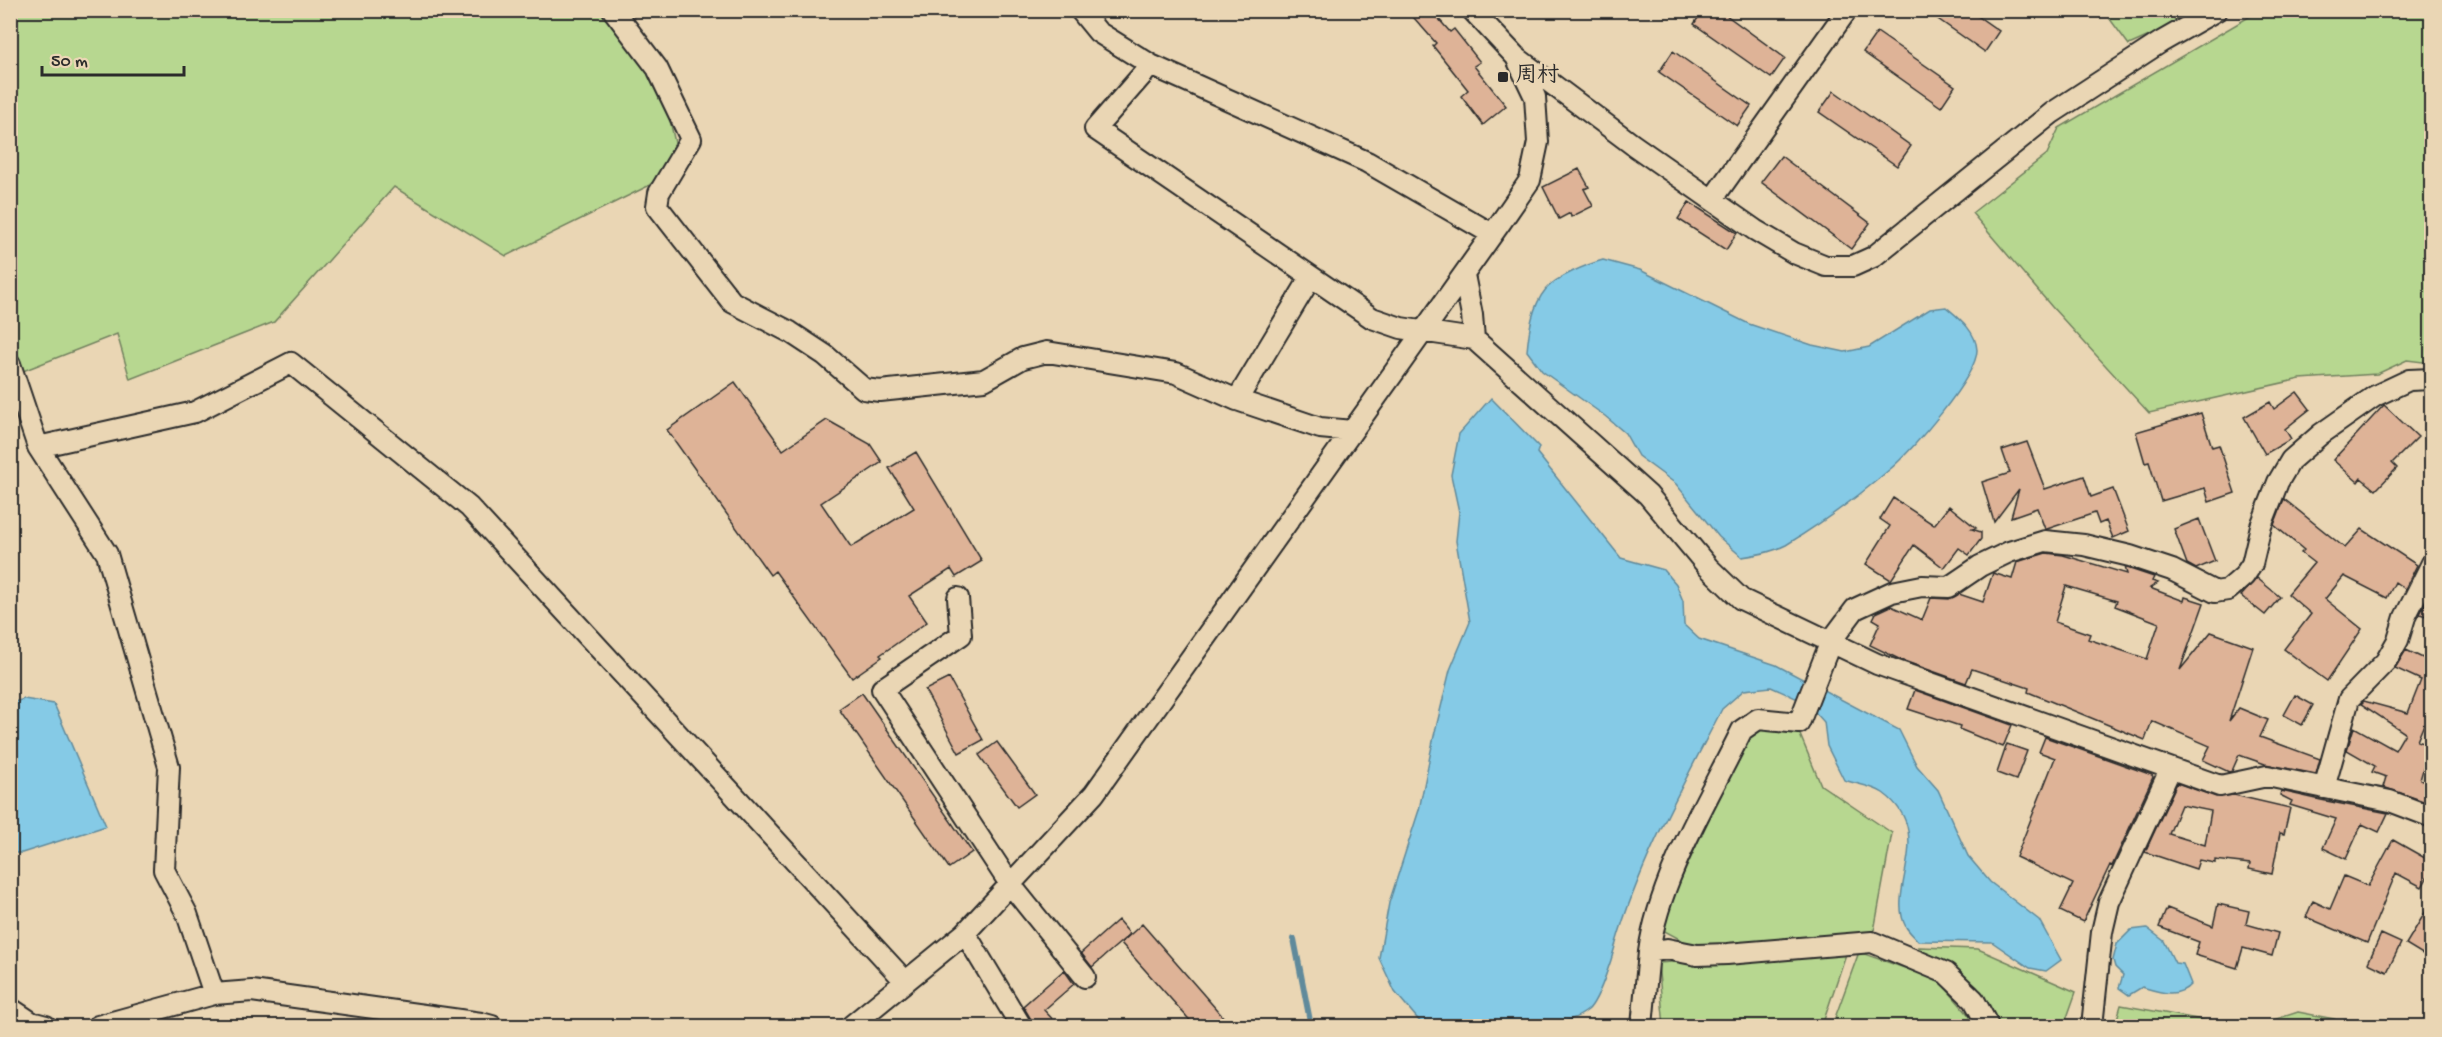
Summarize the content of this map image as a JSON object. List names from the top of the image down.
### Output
{
  "places": {
    "transit": ["周村"]
  },
  "scale_bar": "50 m"
}
